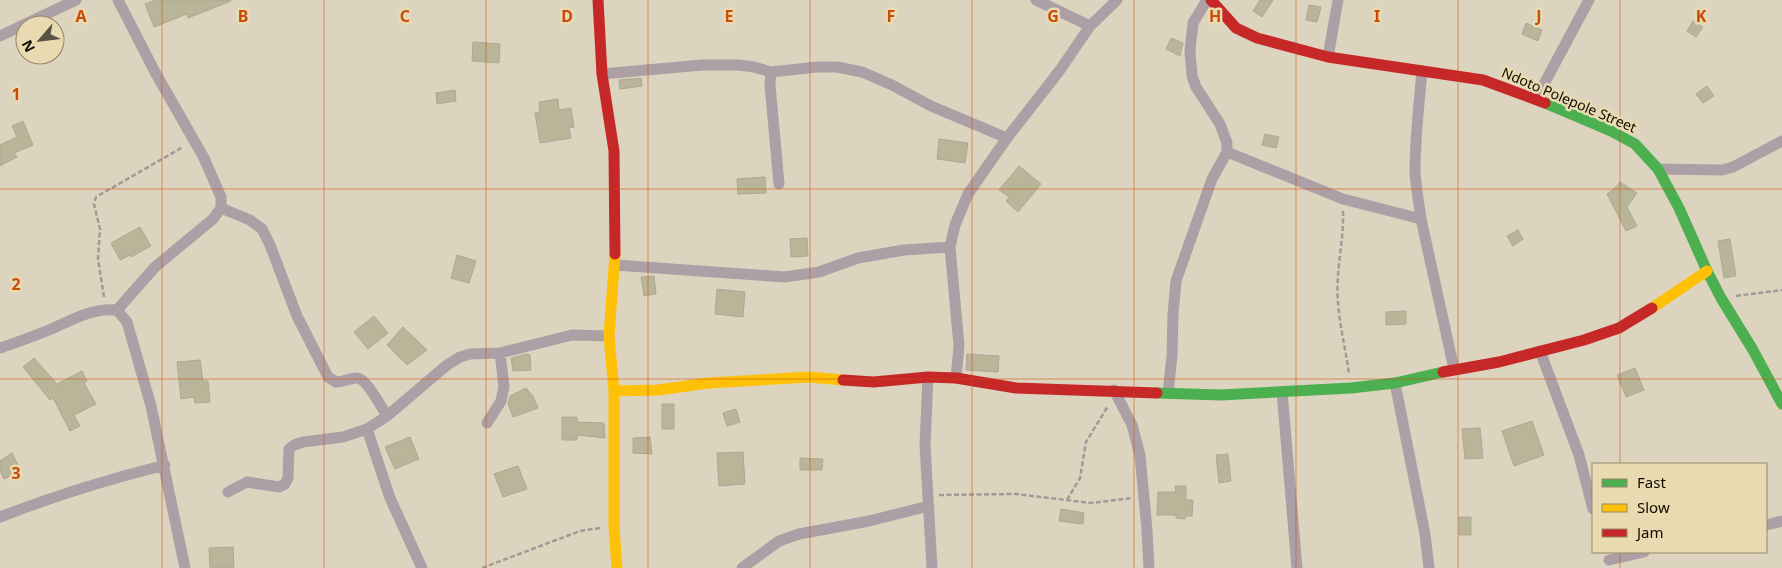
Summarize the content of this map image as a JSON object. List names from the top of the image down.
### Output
{
  "streets": {
    "street": ["Ndoto Polepole Street"]
  },
  "legend": ["Fast", "Slow", "Jam"],
  "north": "bottom left",
  "grid": {
    "columns": [
      "A",
      "B",
      "C",
      "D",
      "E",
      "F",
      "G",
      "H",
      "I",
      "J",
      "K"
    ],
    "rows": ["1", "2", "3"]
  }
}
